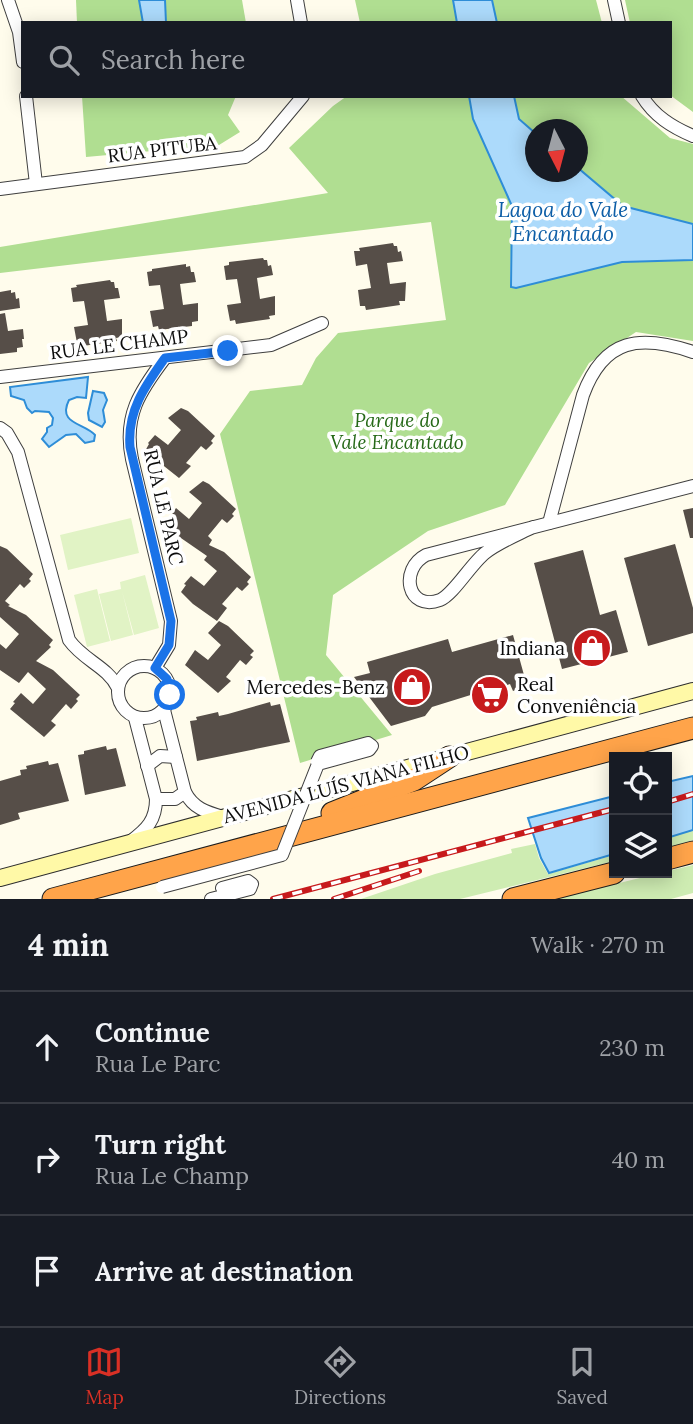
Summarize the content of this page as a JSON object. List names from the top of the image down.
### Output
{
  "streets": {
    "highway": ["AVENIDA LUÍS VIANA FILHO"],
    "street": ["RUA PITUBA", "RUA LE CHAMP", "RUA LE PARC"]
  },
  "crossings": [
    ["RUA LE CHAMP", "RUA LE PARC"]
  ],
  "water": ["Lagoa do Vale Encantado"],
  "parks": ["Parque do Vale Encantado"],
  "places": {
    "shop": ["Indiana", "Mercedes-Benz"],
    "supermarket": ["Real Conveniência"]
  },
  "north": "bottom",
  "page": {
    "search": "Search here",
    "heading": ["4 min", "Walk · 270 m"],
    "list": [
      ["Continue", "Rua Le Parc", "230 m"],
      ["Turn right", "Rua Le Champ", "40 m"],
      "Arrive at destination"
    ],
    "nav": ["Map", "Directions", "Saved"]
  }
}
